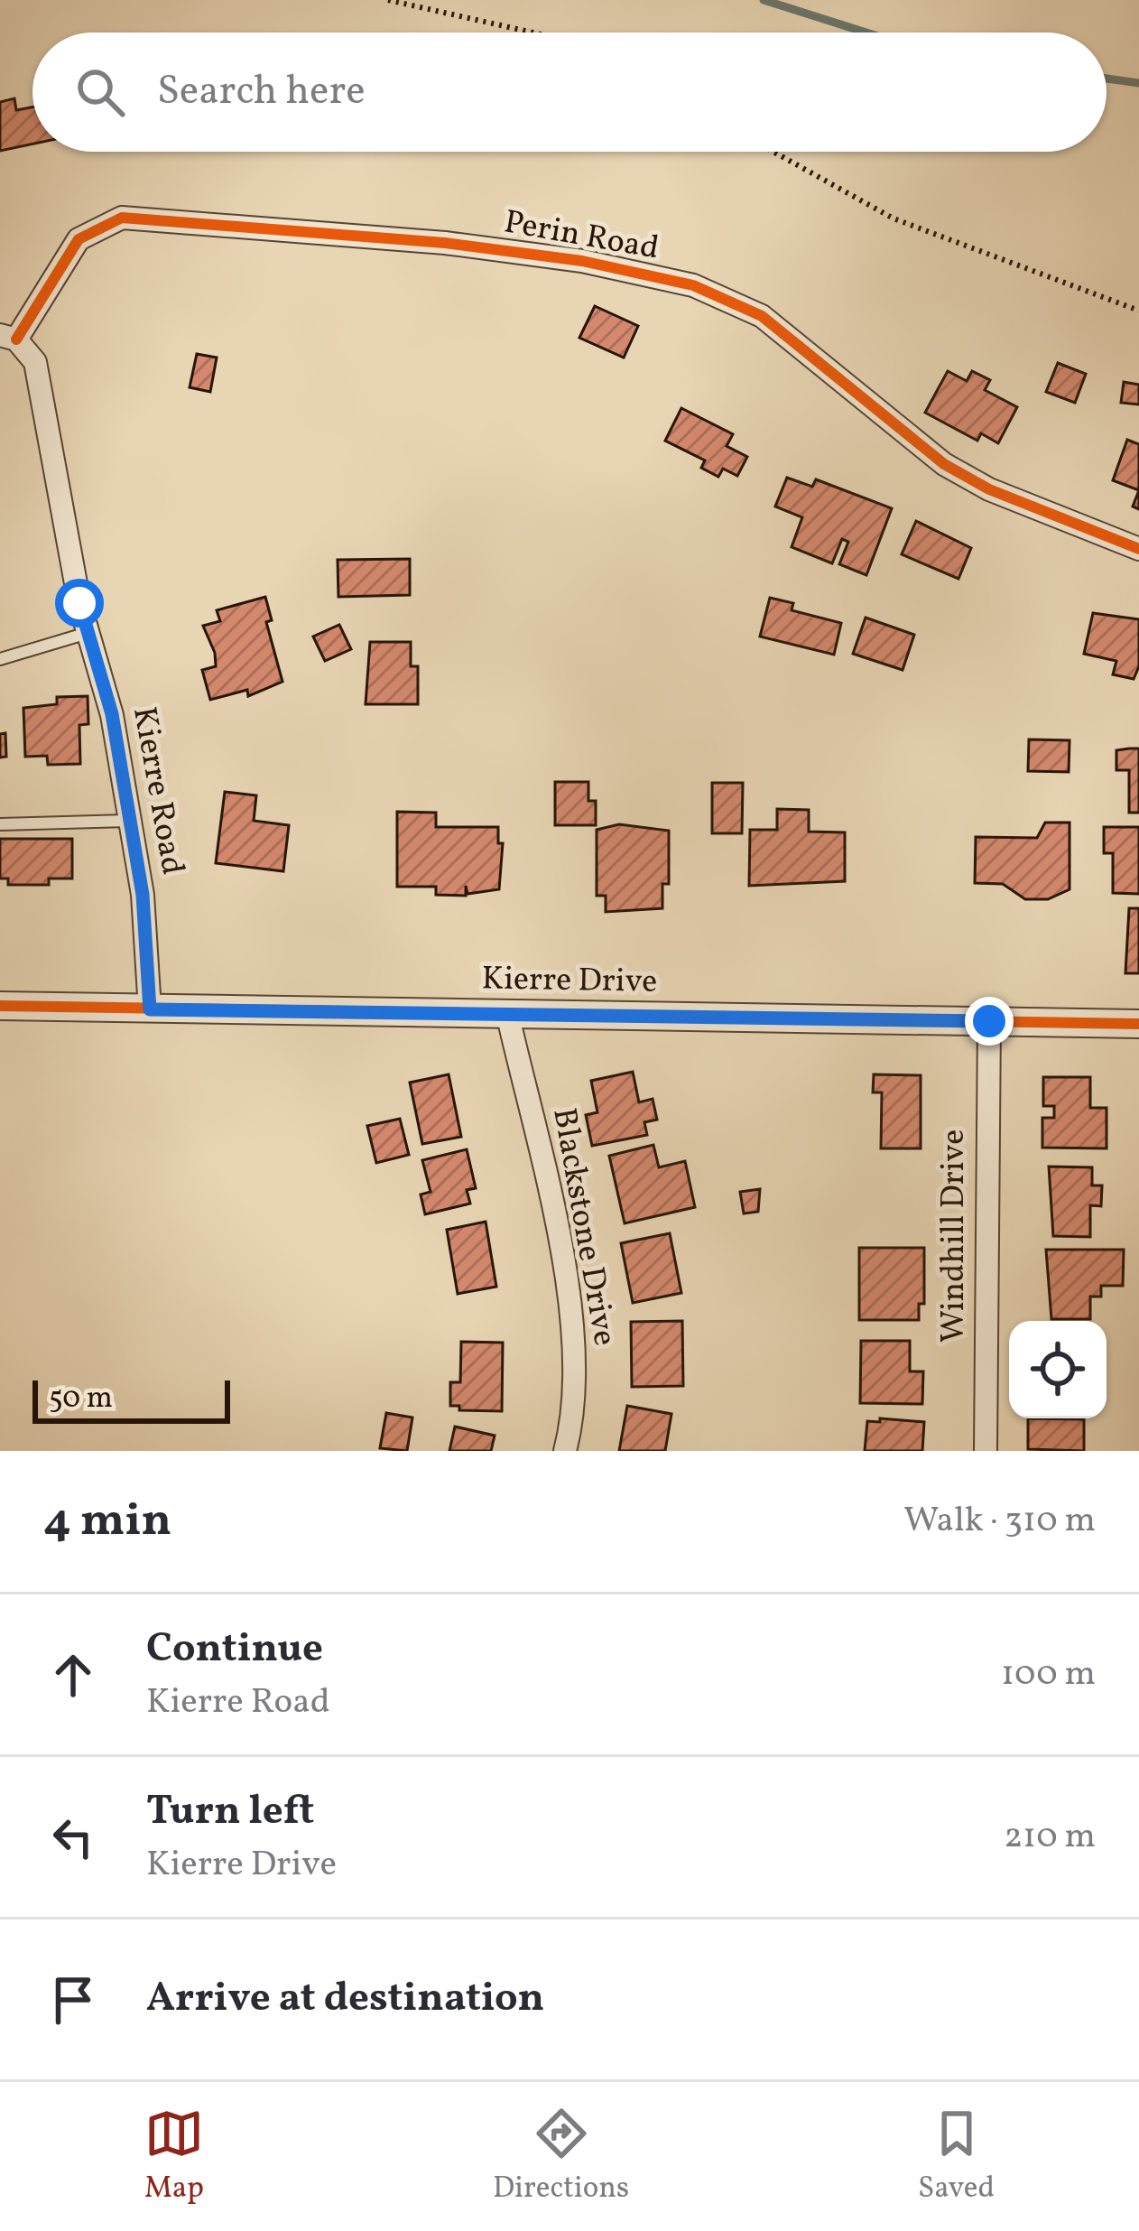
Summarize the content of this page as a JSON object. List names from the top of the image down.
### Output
{
  "streets": {
    "street": [
      "Perin Road",
      "Kierre Road",
      "Kierre Drive",
      "Blackstone Drive",
      "Windhill Drive"
    ]
  },
  "crossings": [
    ["Perin Road", "Kierre Road"],
    ["Kierre Road", "Kierre Drive"],
    ["Kierre Drive", "Blackstone Drive"],
    ["Kierre Drive", "Windhill Drive"]
  ],
  "scale_bar": "50 m",
  "page": {
    "search": "Search here",
    "scale": "50 m",
    "heading": ["4 min", "Walk · 310 m"],
    "list": [
      ["Continue", "Kierre Road", "100 m"],
      ["Turn left", "Kierre Drive", "210 m"],
      "Arrive at destination"
    ],
    "nav": ["Map", "Directions", "Saved"]
  }
}
